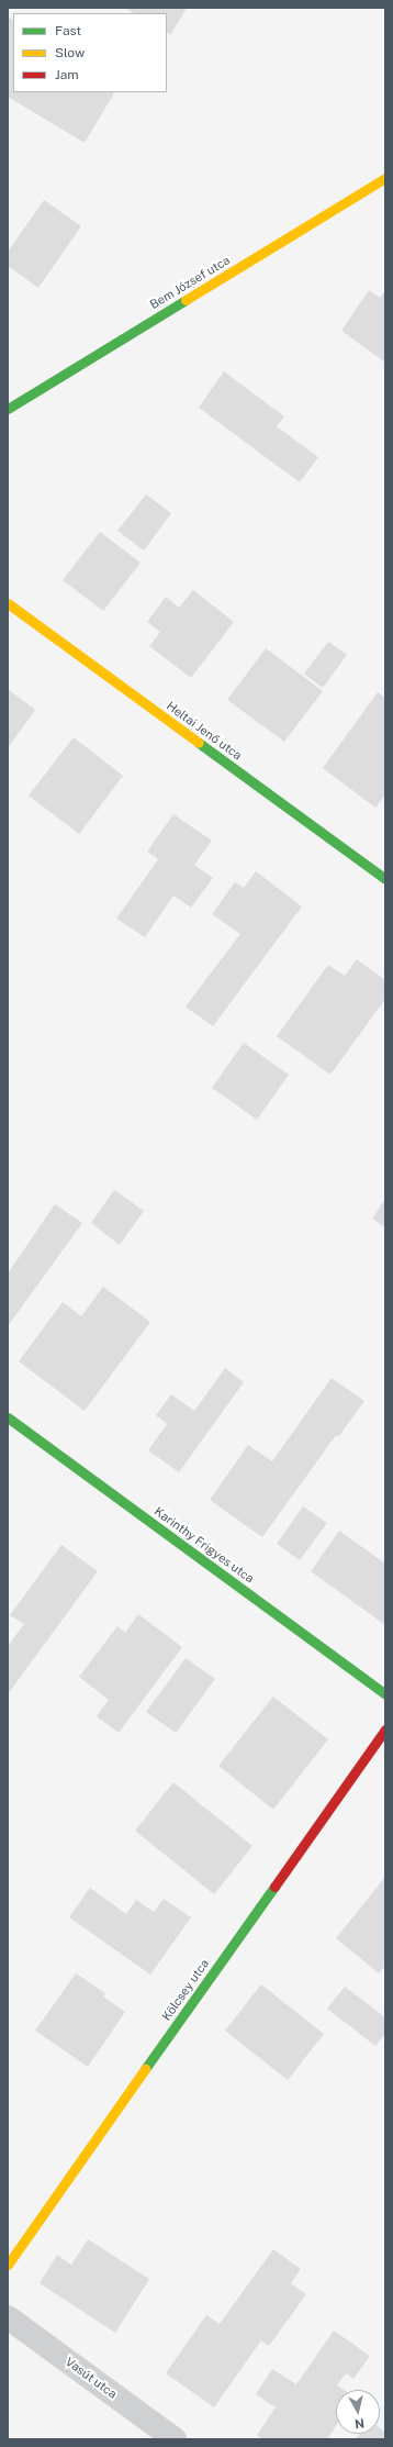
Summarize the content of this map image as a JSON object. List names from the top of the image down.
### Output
{
  "streets": {
    "street": [
      "Bem József utca",
      "Heltai Jenő utca",
      "Karinthy Frigyes utca",
      "Kölcsey utca",
      "Vasút utca"
    ]
  },
  "legend": ["Fast", "Slow", "Jam"],
  "north": "bottom"
}
